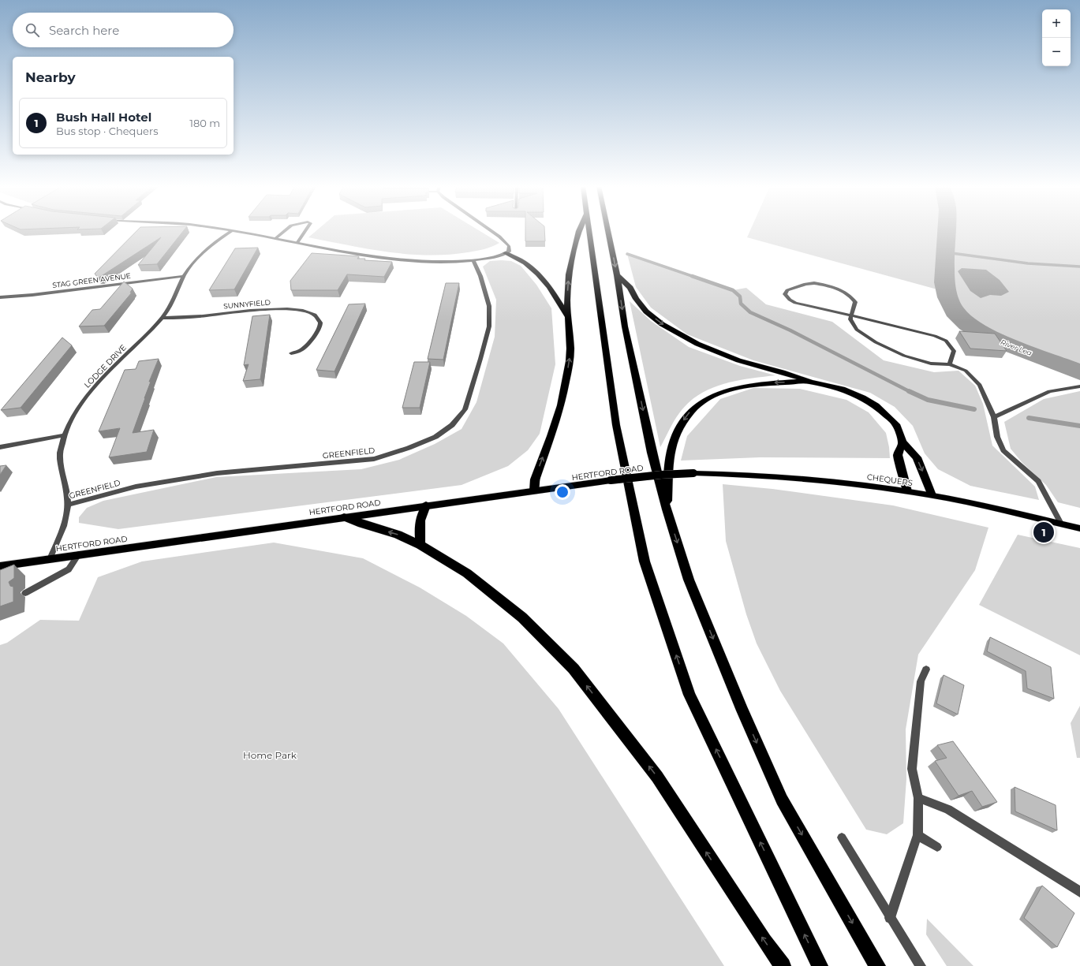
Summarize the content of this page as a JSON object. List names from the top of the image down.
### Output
{
  "streets": {
    "main road": ["HERTFORD ROAD", "CHEQUERS"],
    "street": [
      "STAG GREEN AVENUE",
      "SUNNYFIELD",
      "LODGE DRIVE",
      "GREENFIELD"
    ]
  },
  "crossings": [
    ["STAG GREEN AVENUE", "LODGE DRIVE"],
    ["SUNNYFIELD", "LODGE DRIVE"],
    ["LODGE DRIVE", "GREENFIELD"],
    ["LODGE DRIVE", "HERTFORD ROAD"],
    ["HERTFORD ROAD", "CHEQUERS"]
  ],
  "water": ["River Lea"],
  "parks": ["Home Park"],
  "page": {
    "map_buttons": ["+", "−"],
    "search": "Search here",
    "heading": "Nearby",
    "list": [
      {
        "mark": "1",
        "name": "Bush Hall Hotel",
        "note": "Bus stop · Chequers",
        "value": "180 m"
      }
    ],
    "pins": "1"
  }
}
